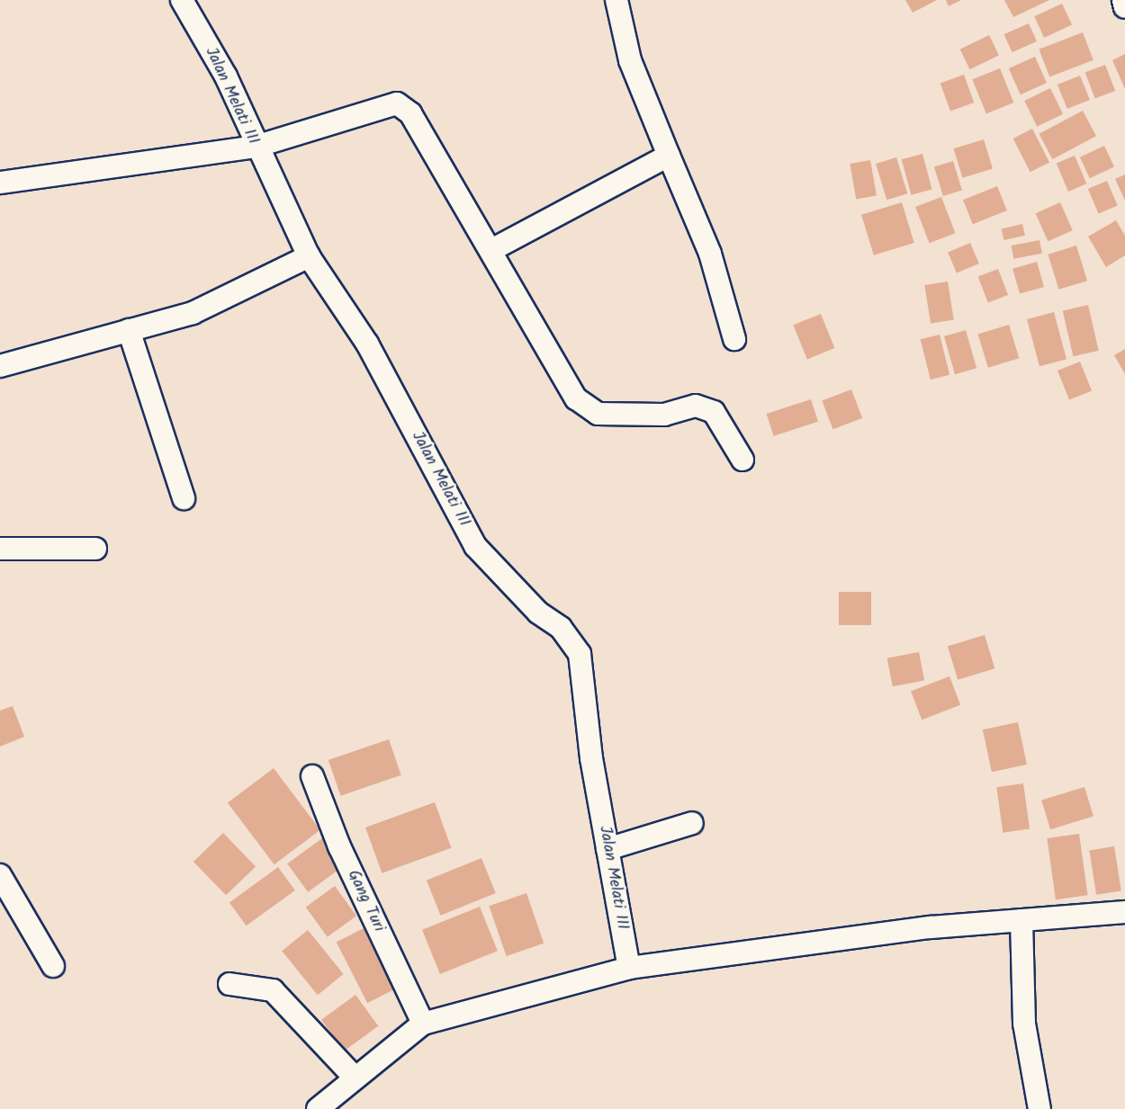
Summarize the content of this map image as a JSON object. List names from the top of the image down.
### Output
{
  "streets": {
    "street": ["Jalan Melati III", "Gang Turi"]
  }
}
